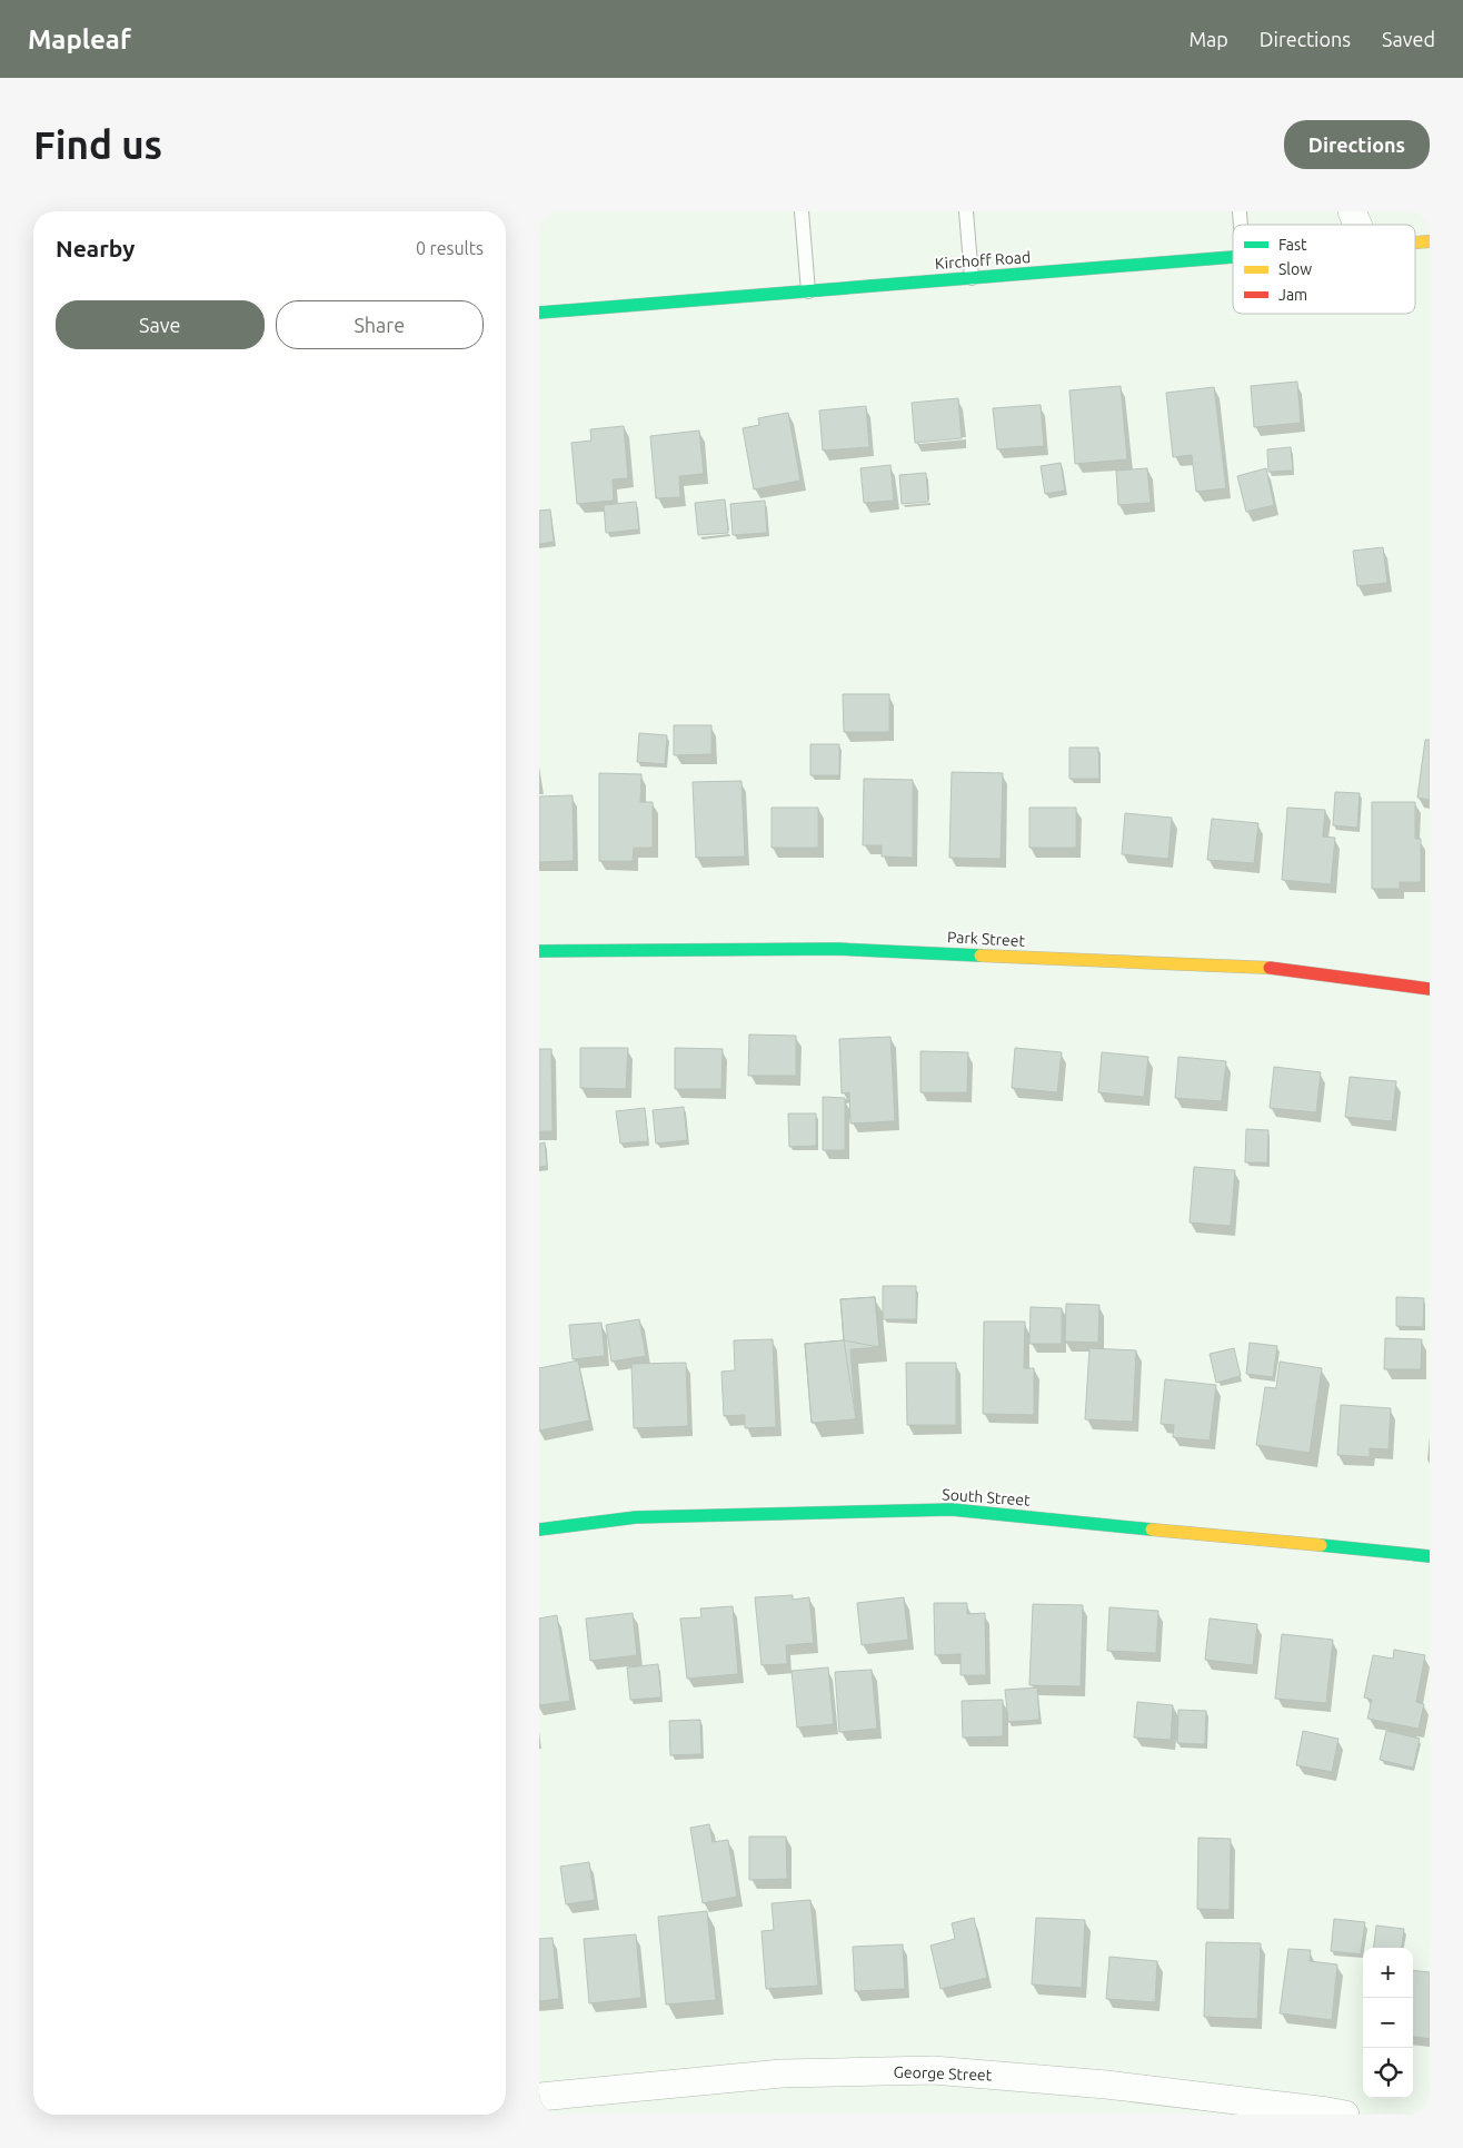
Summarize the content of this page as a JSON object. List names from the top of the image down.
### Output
{
  "streets": {
    "street": [
      "Kirchoff Road",
      "Park Street",
      "South Street",
      "George Street"
    ]
  },
  "legend": ["Fast", "Slow", "Jam"],
  "page": {
    "header": "Mapleaf",
    "nav": ["Map", "Directions", "Saved"],
    "buttons": [
      "Directions",
      ["Save", "Share"]
    ],
    "title": "Find us",
    "heading": ["Nearby", "0 results"],
    "map_buttons": ["+", "−"]
  }
}
